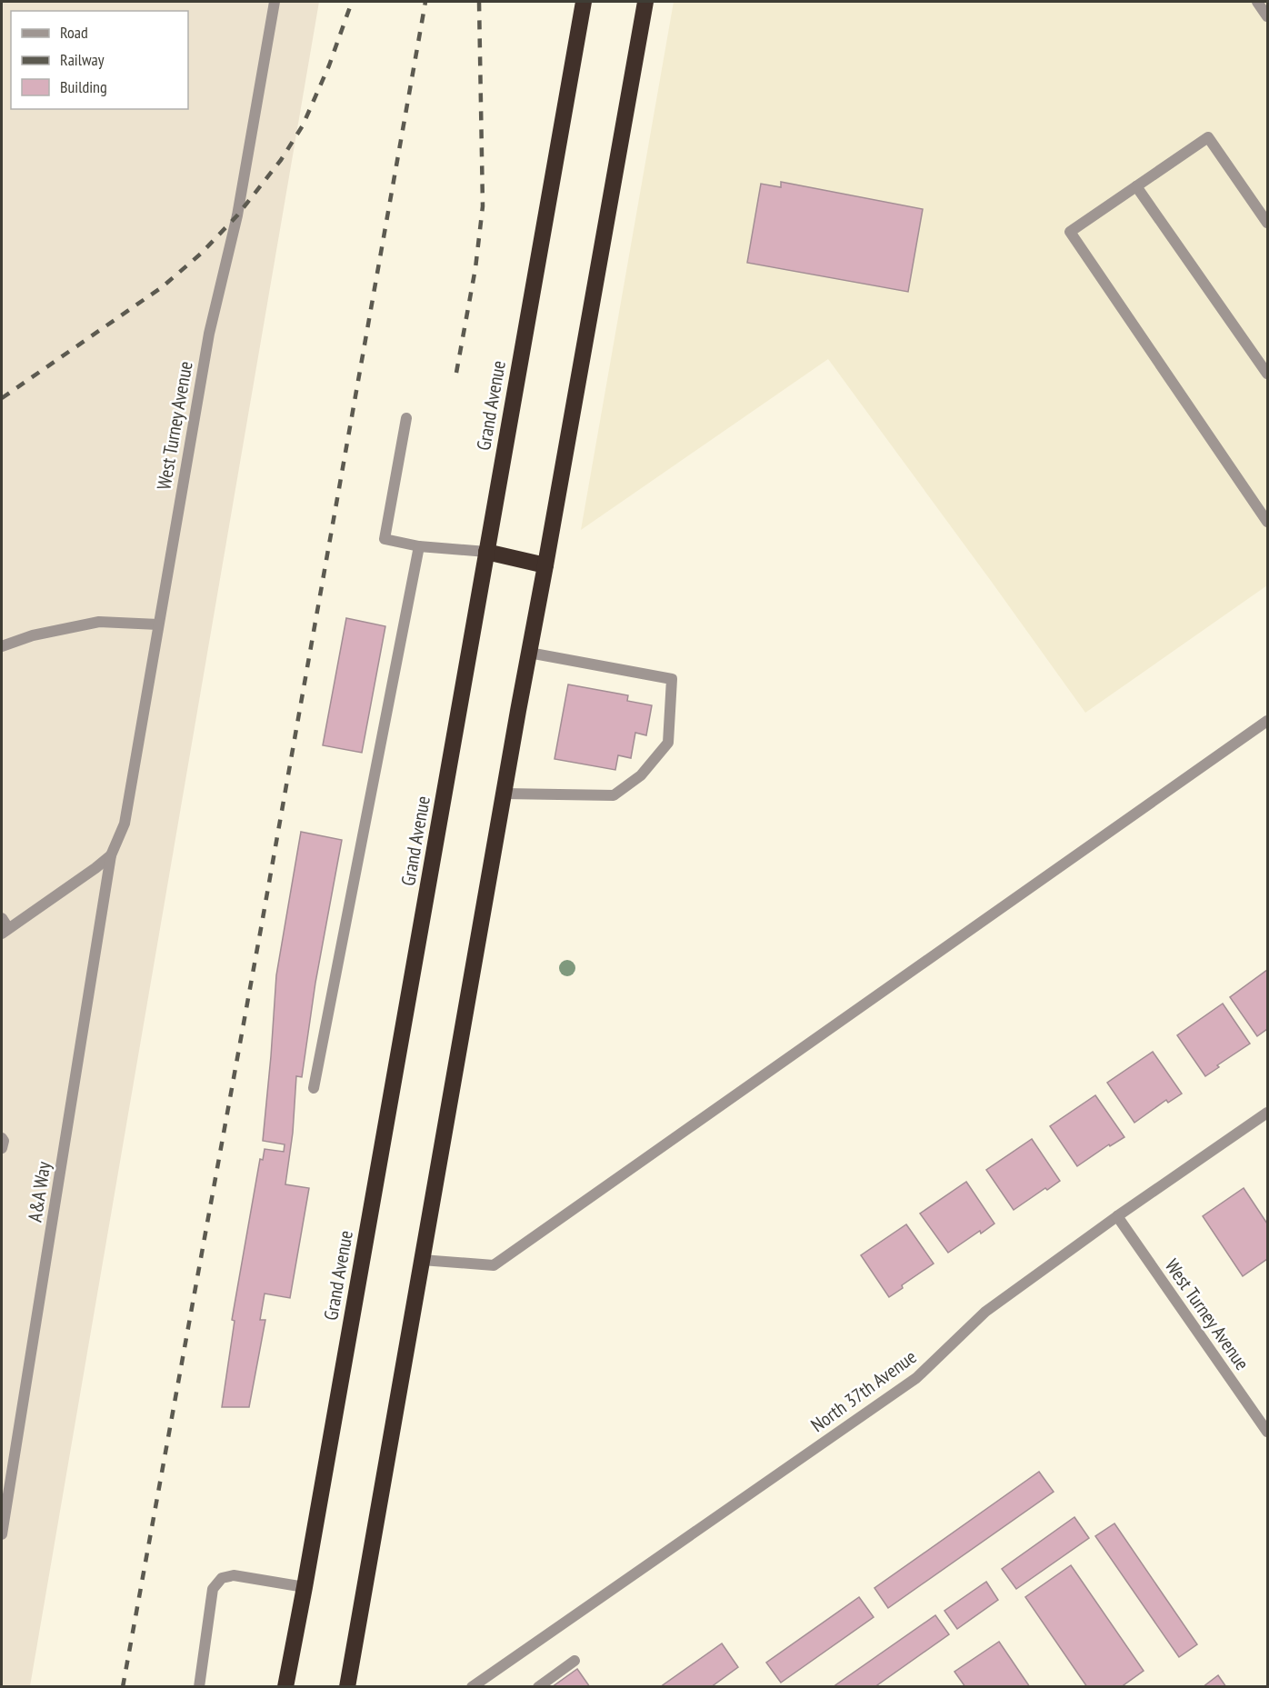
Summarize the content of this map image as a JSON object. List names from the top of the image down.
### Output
{
  "streets": {
    "highway": ["Grand Avenue"],
    "street": ["West Turney Avenue", "A&A Way", "North 37th Avenue"]
  },
  "crossings": [
    ["West Turney Avenue", "A&A Way"],
    ["West Turney Avenue", "North 37th Avenue"]
  ],
  "legend": ["Road", "Railway", "Building"]
}
